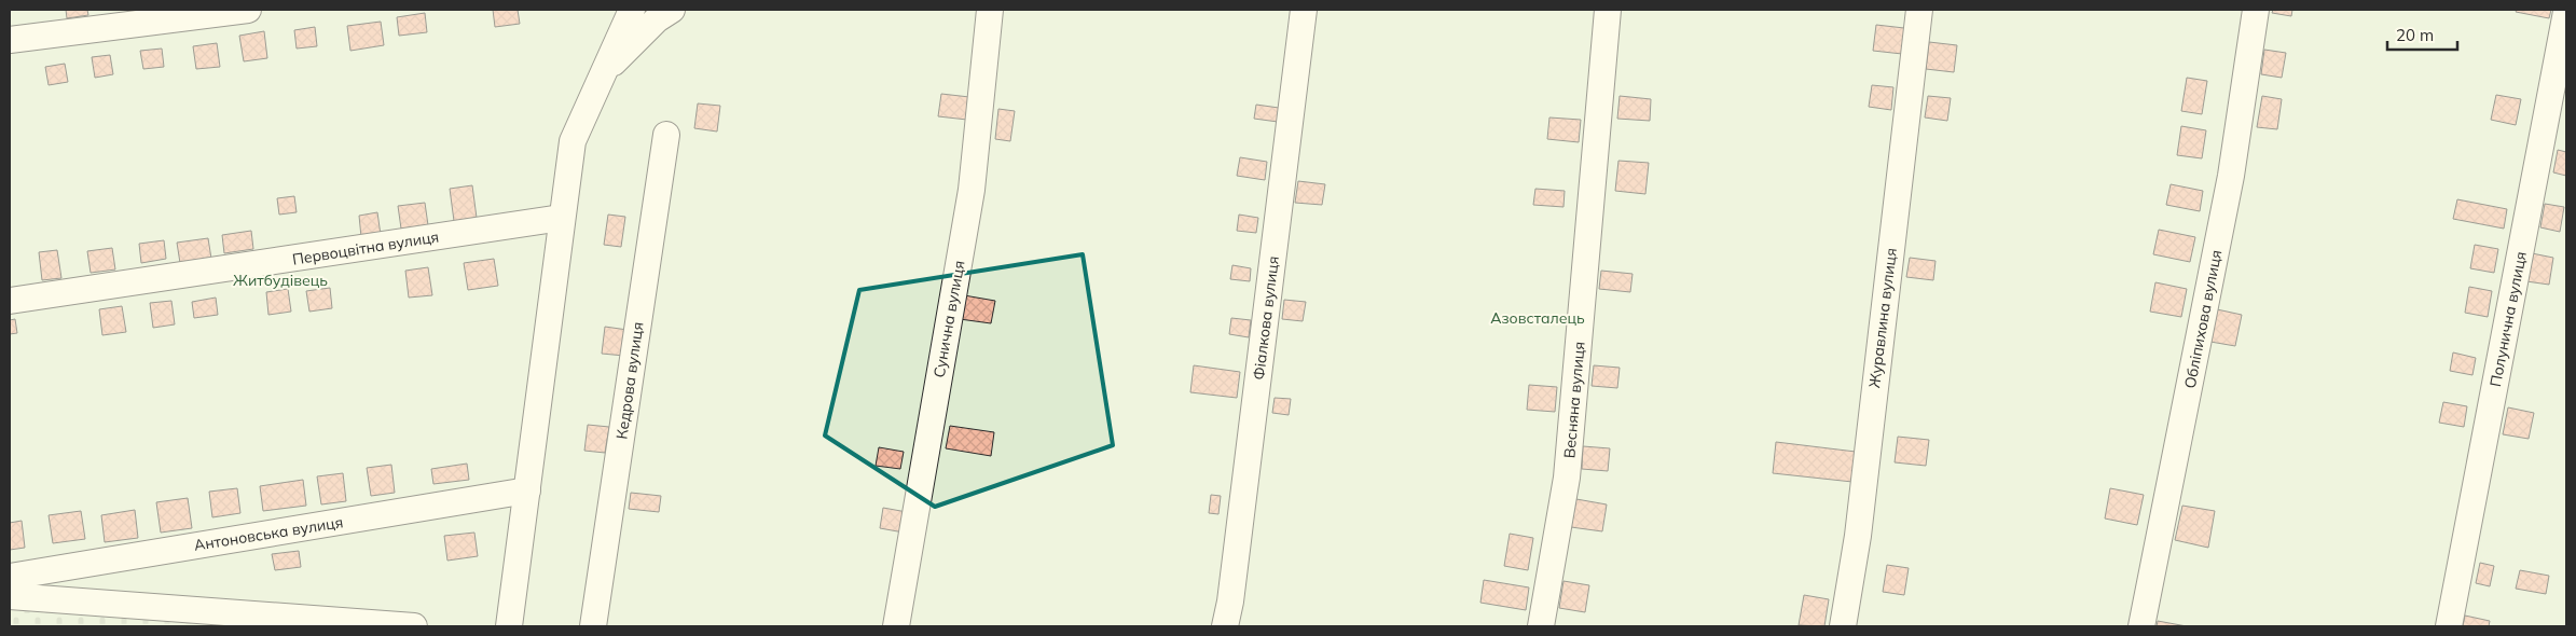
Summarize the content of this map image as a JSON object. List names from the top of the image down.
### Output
{
  "streets": {
    "street": [
      "Первоцвітна вулиця",
      "Фіалкова вулиця",
      "Журавлина вулиця",
      "Сунична вулиця",
      "Обліпихова вулиця",
      "Полунична вулиця",
      "Кедрова вулиця",
      "Весняна вулиця",
      "Антоновська вулиця"
    ]
  },
  "parks": ["Житбудівець", "Азовсталець"],
  "scale_bar": "20 m"
}
